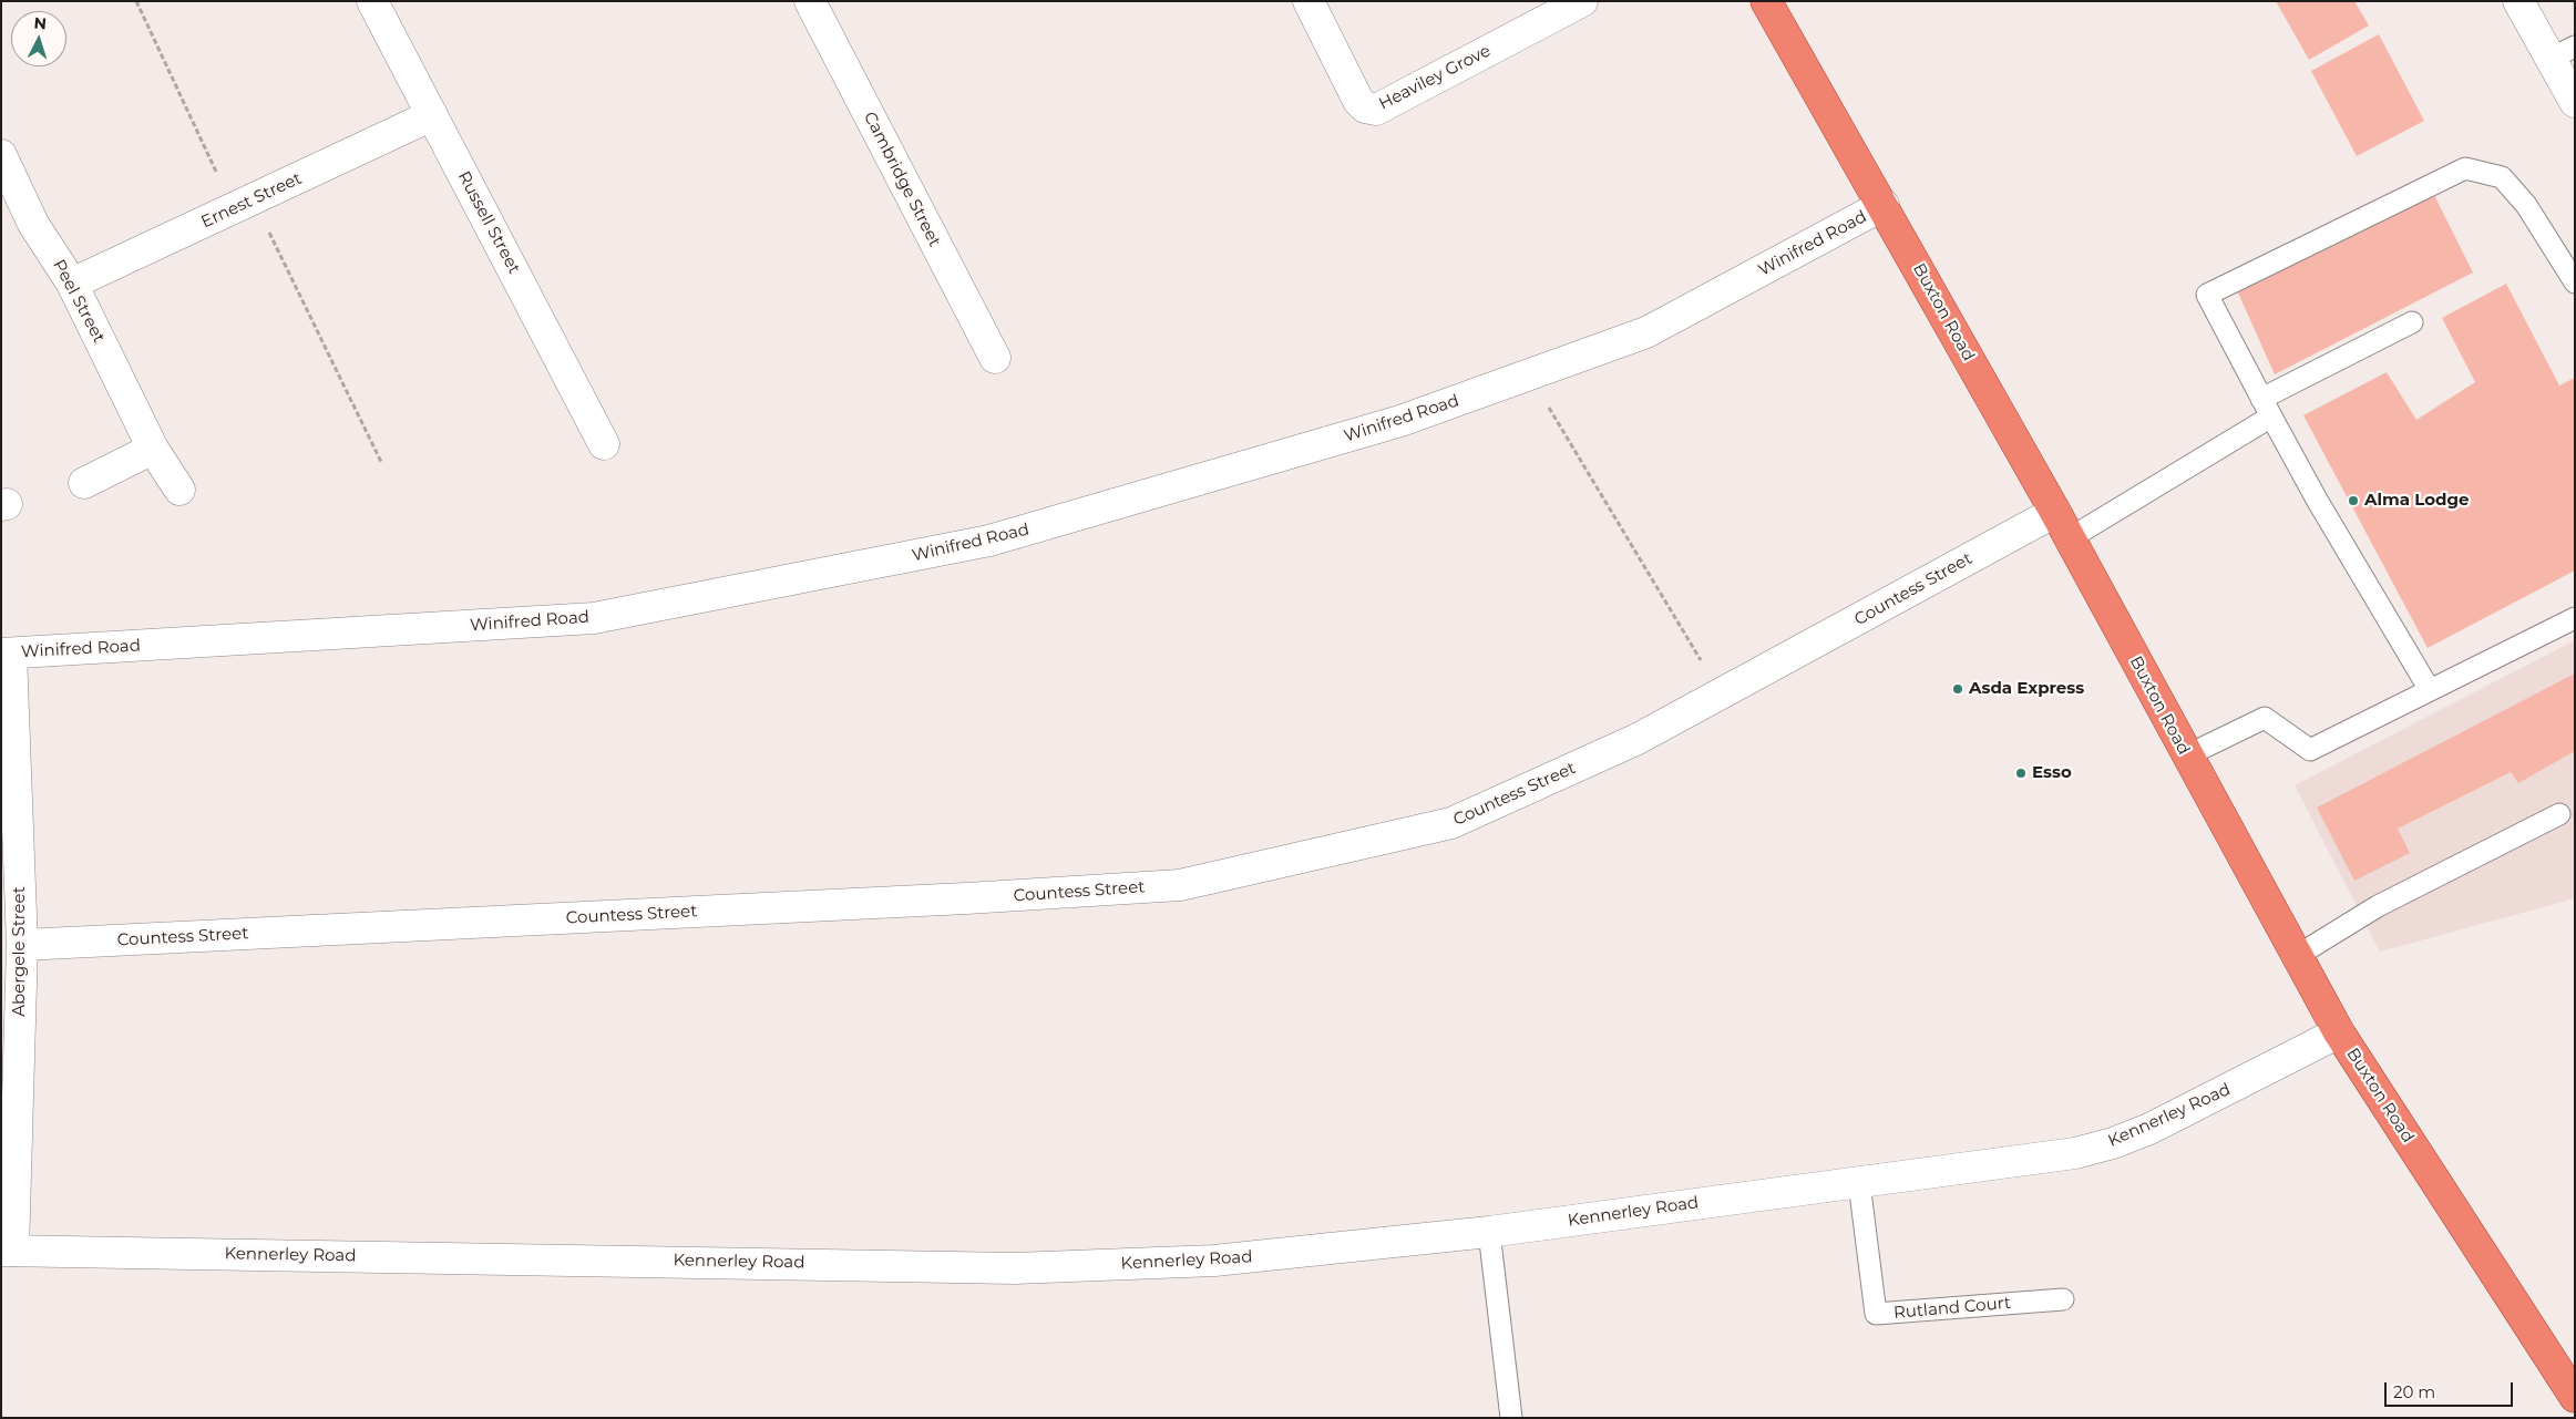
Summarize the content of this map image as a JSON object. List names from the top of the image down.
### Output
{
  "streets": {
    "highway": ["Buxton Road"],
    "street": [
      "Heaviley Grove",
      "Cambridge Street",
      "Ernest Street",
      "Russell Street",
      "Winifred Road",
      "Peel Street",
      "Countess Street",
      "Abergele Street",
      "Kennerley Road"
    ],
    "lane": ["Rutland Court"]
  },
  "crossings": [
    ["Ernest Street", "Russell Street"],
    ["Ernest Street", "Peel Street"],
    ["Winifred Road", "Buxton Road"],
    ["Winifred Road", "Abergele Street"],
    ["Buxton Road", "Countess Street"],
    ["Buxton Road", "Kennerley Road"],
    ["Countess Street", "Abergele Street"],
    ["Abergele Street", "Kennerley Road"],
    ["Kennerley Road", "Rutland Court"]
  ],
  "places": ["Alma Lodge", "Asda Express", "Esso"],
  "scale_bar": "20 m",
  "north": "top"
}
